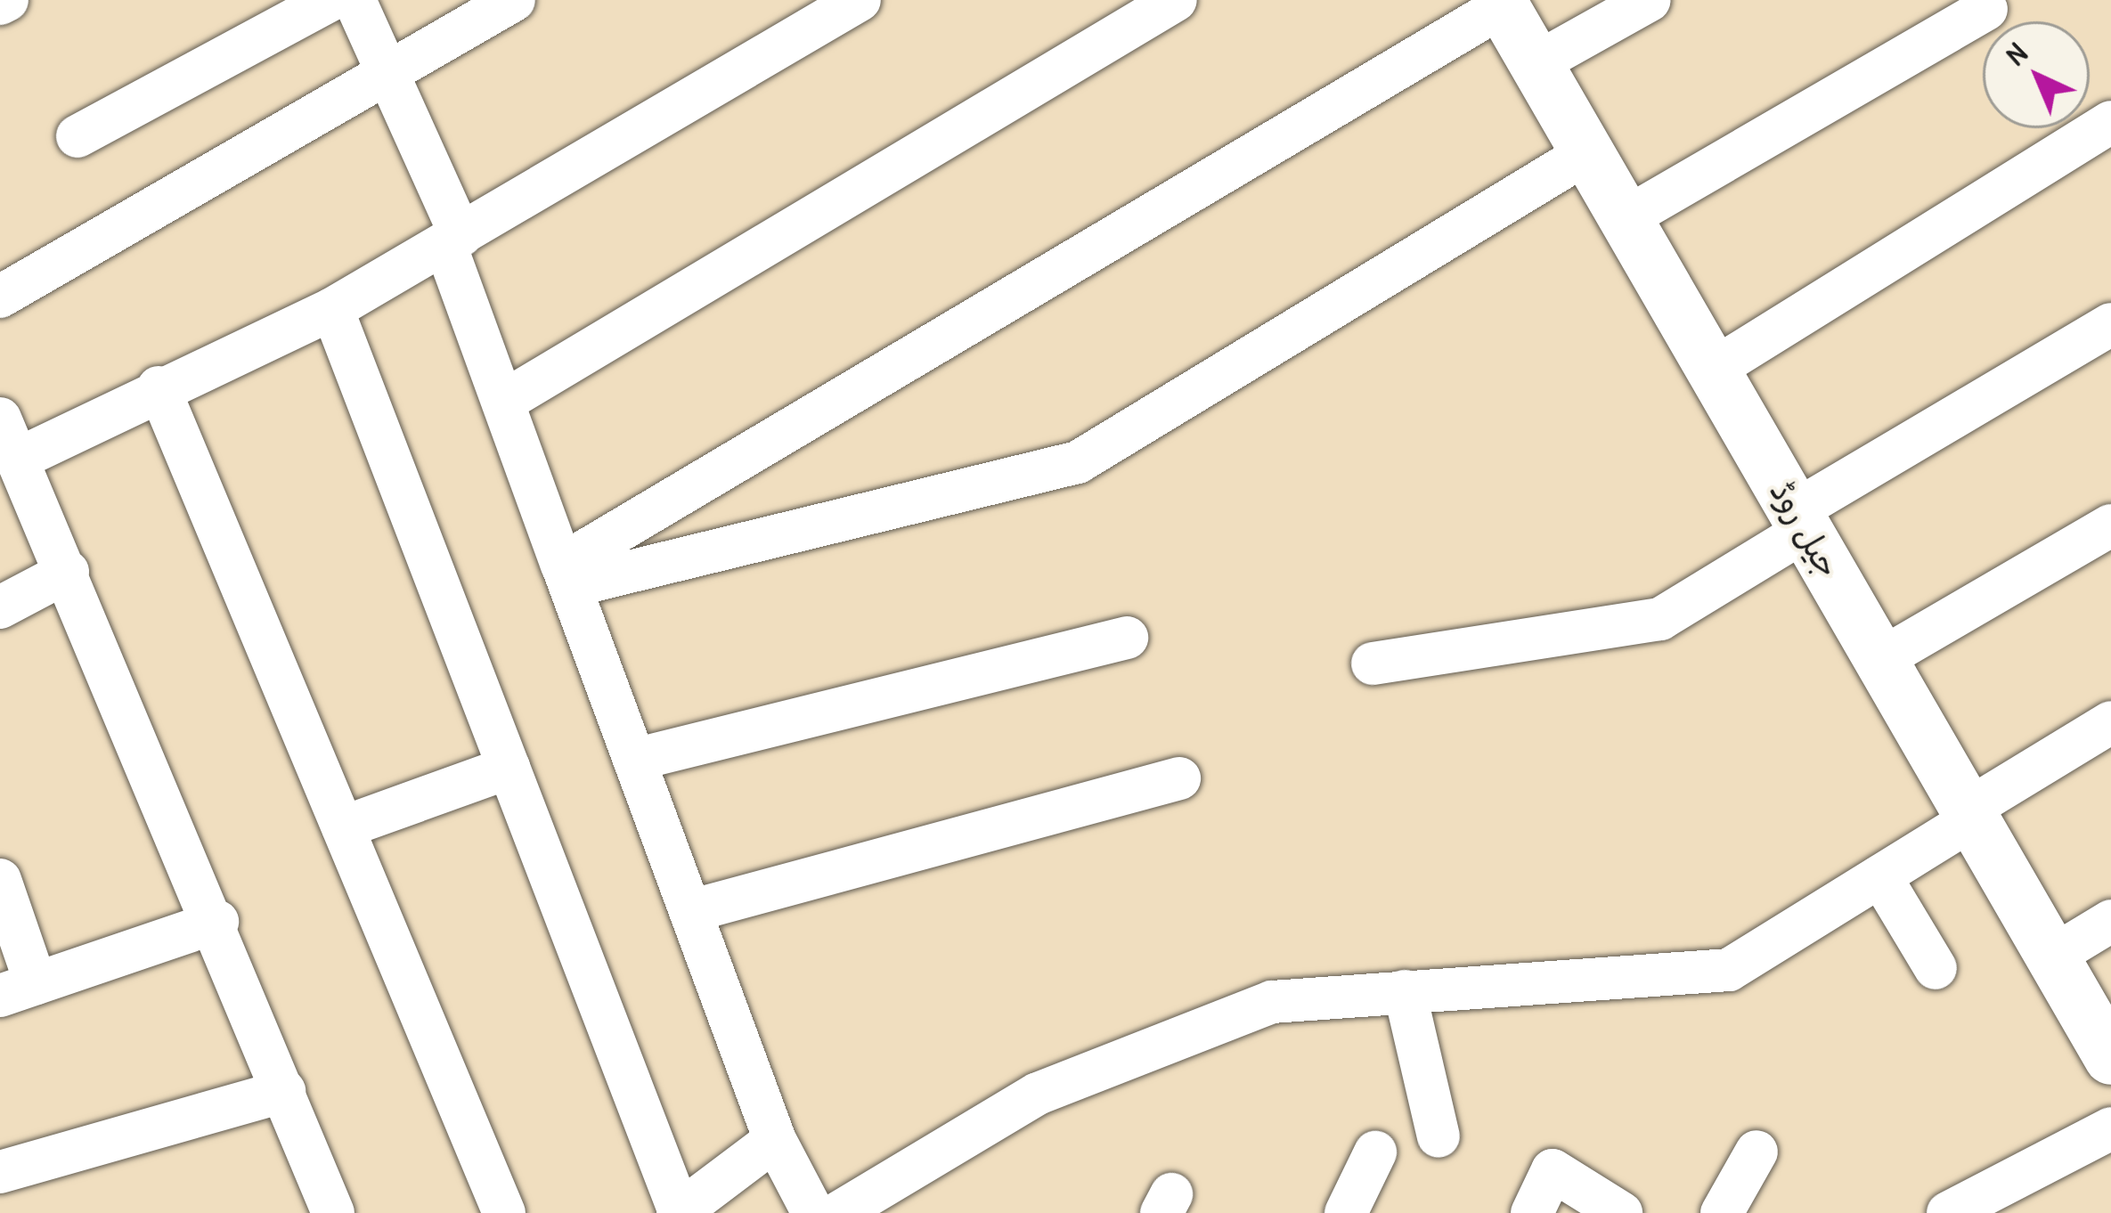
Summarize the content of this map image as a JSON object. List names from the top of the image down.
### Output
{
  "streets": {
    "main road": ["جیل روڈ"]
  },
  "north": "top left"
}
